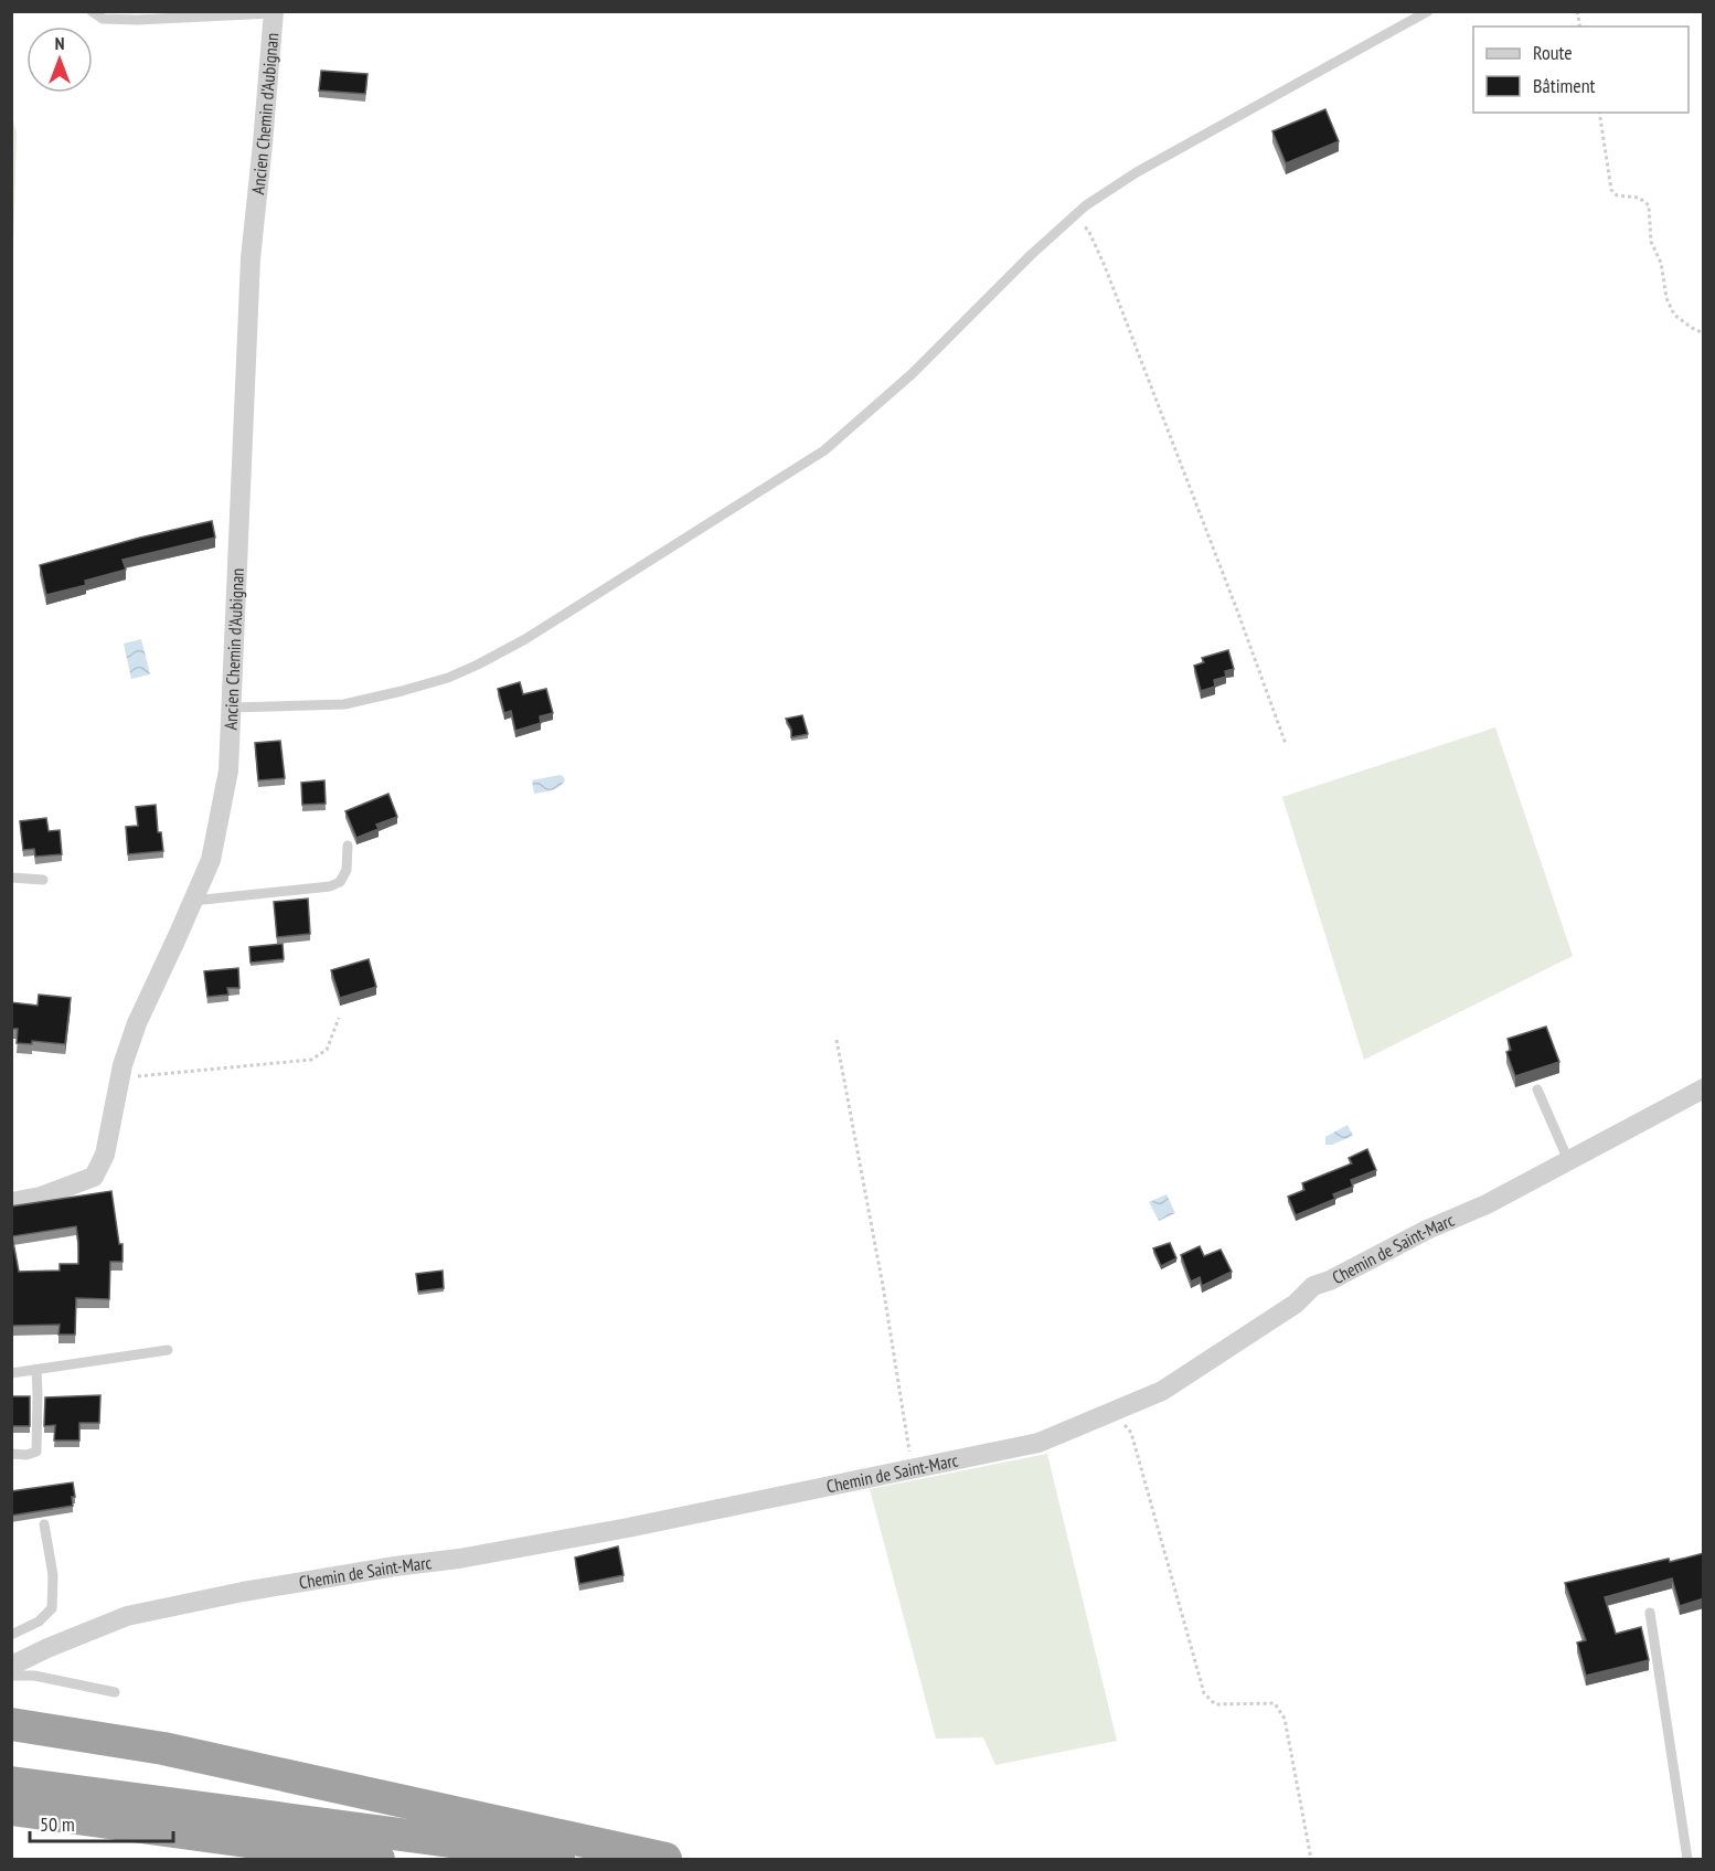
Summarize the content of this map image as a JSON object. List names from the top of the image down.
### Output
{
  "streets": {
    "street": ["Ancien Chemin d'Aubignan", "Chemin de Saint-Marc"]
  },
  "legend": ["Route", "Bâtiment"],
  "scale_bar": "50 m",
  "north": "top"
}
